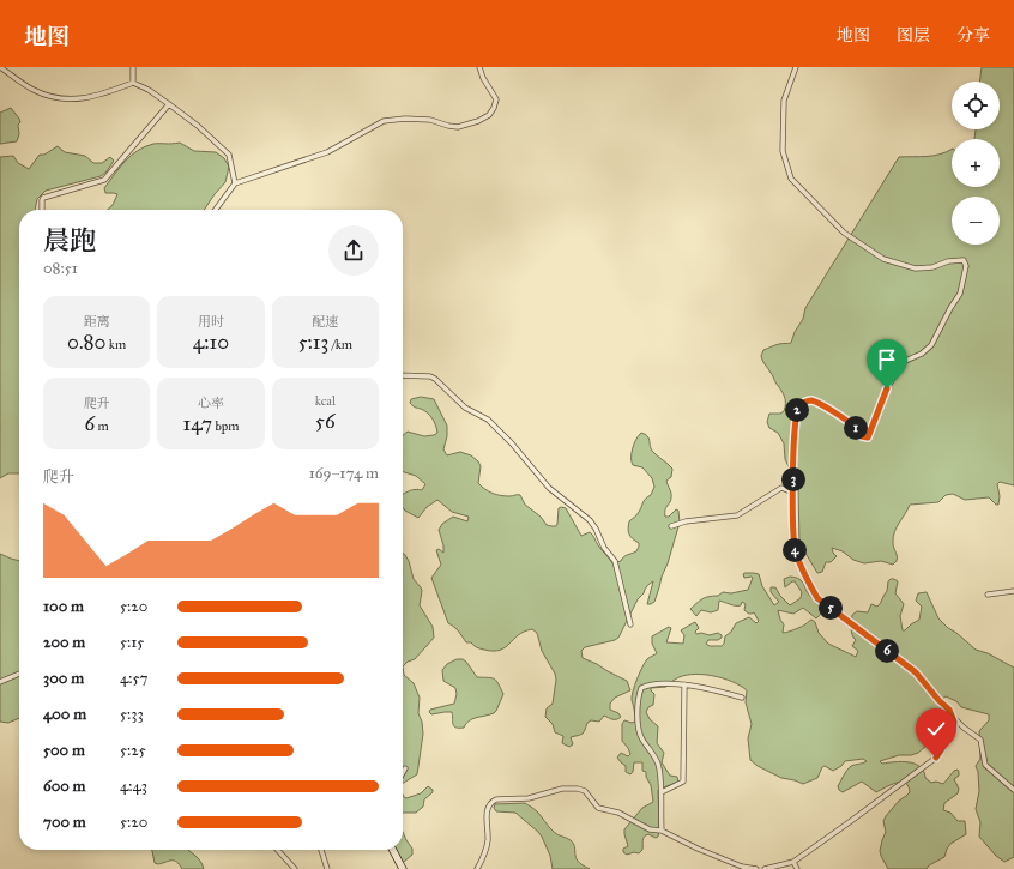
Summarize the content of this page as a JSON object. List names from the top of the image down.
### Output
{
  "page": {
    "header": "地图",
    "nav": ["地图", "图层", "分享"],
    "map_buttons": ["+", "−"],
    "heading": ["晨跑", "08:51"],
    "stats": [
      ["距离", "0.80 km"],
      ["用时", "4:10"],
      ["配速", "5:13 /km"],
      ["爬升", "6 m"],
      ["心率", "147 bpm"],
      ["kcal", "56"]
    ],
    "pins": [
      "2",
      "1",
      "3",
      "4",
      "5",
      "6"
    ],
    "chart": ["爬升", "169–174 m"],
    "list": [
      {
        "name": "100 m",
        "note": "5:20"
      },
      {
        "name": "200 m",
        "note": "5:15"
      },
      {
        "name": "300 m",
        "note": "4:57"
      },
      {
        "name": "400 m",
        "note": "5:33"
      },
      {
        "name": "500 m",
        "note": "5:25"
      },
      {
        "name": "600 m",
        "note": "4:43"
      },
      {
        "name": "700 m",
        "note": "5:20"
      }
    ]
  }
}
